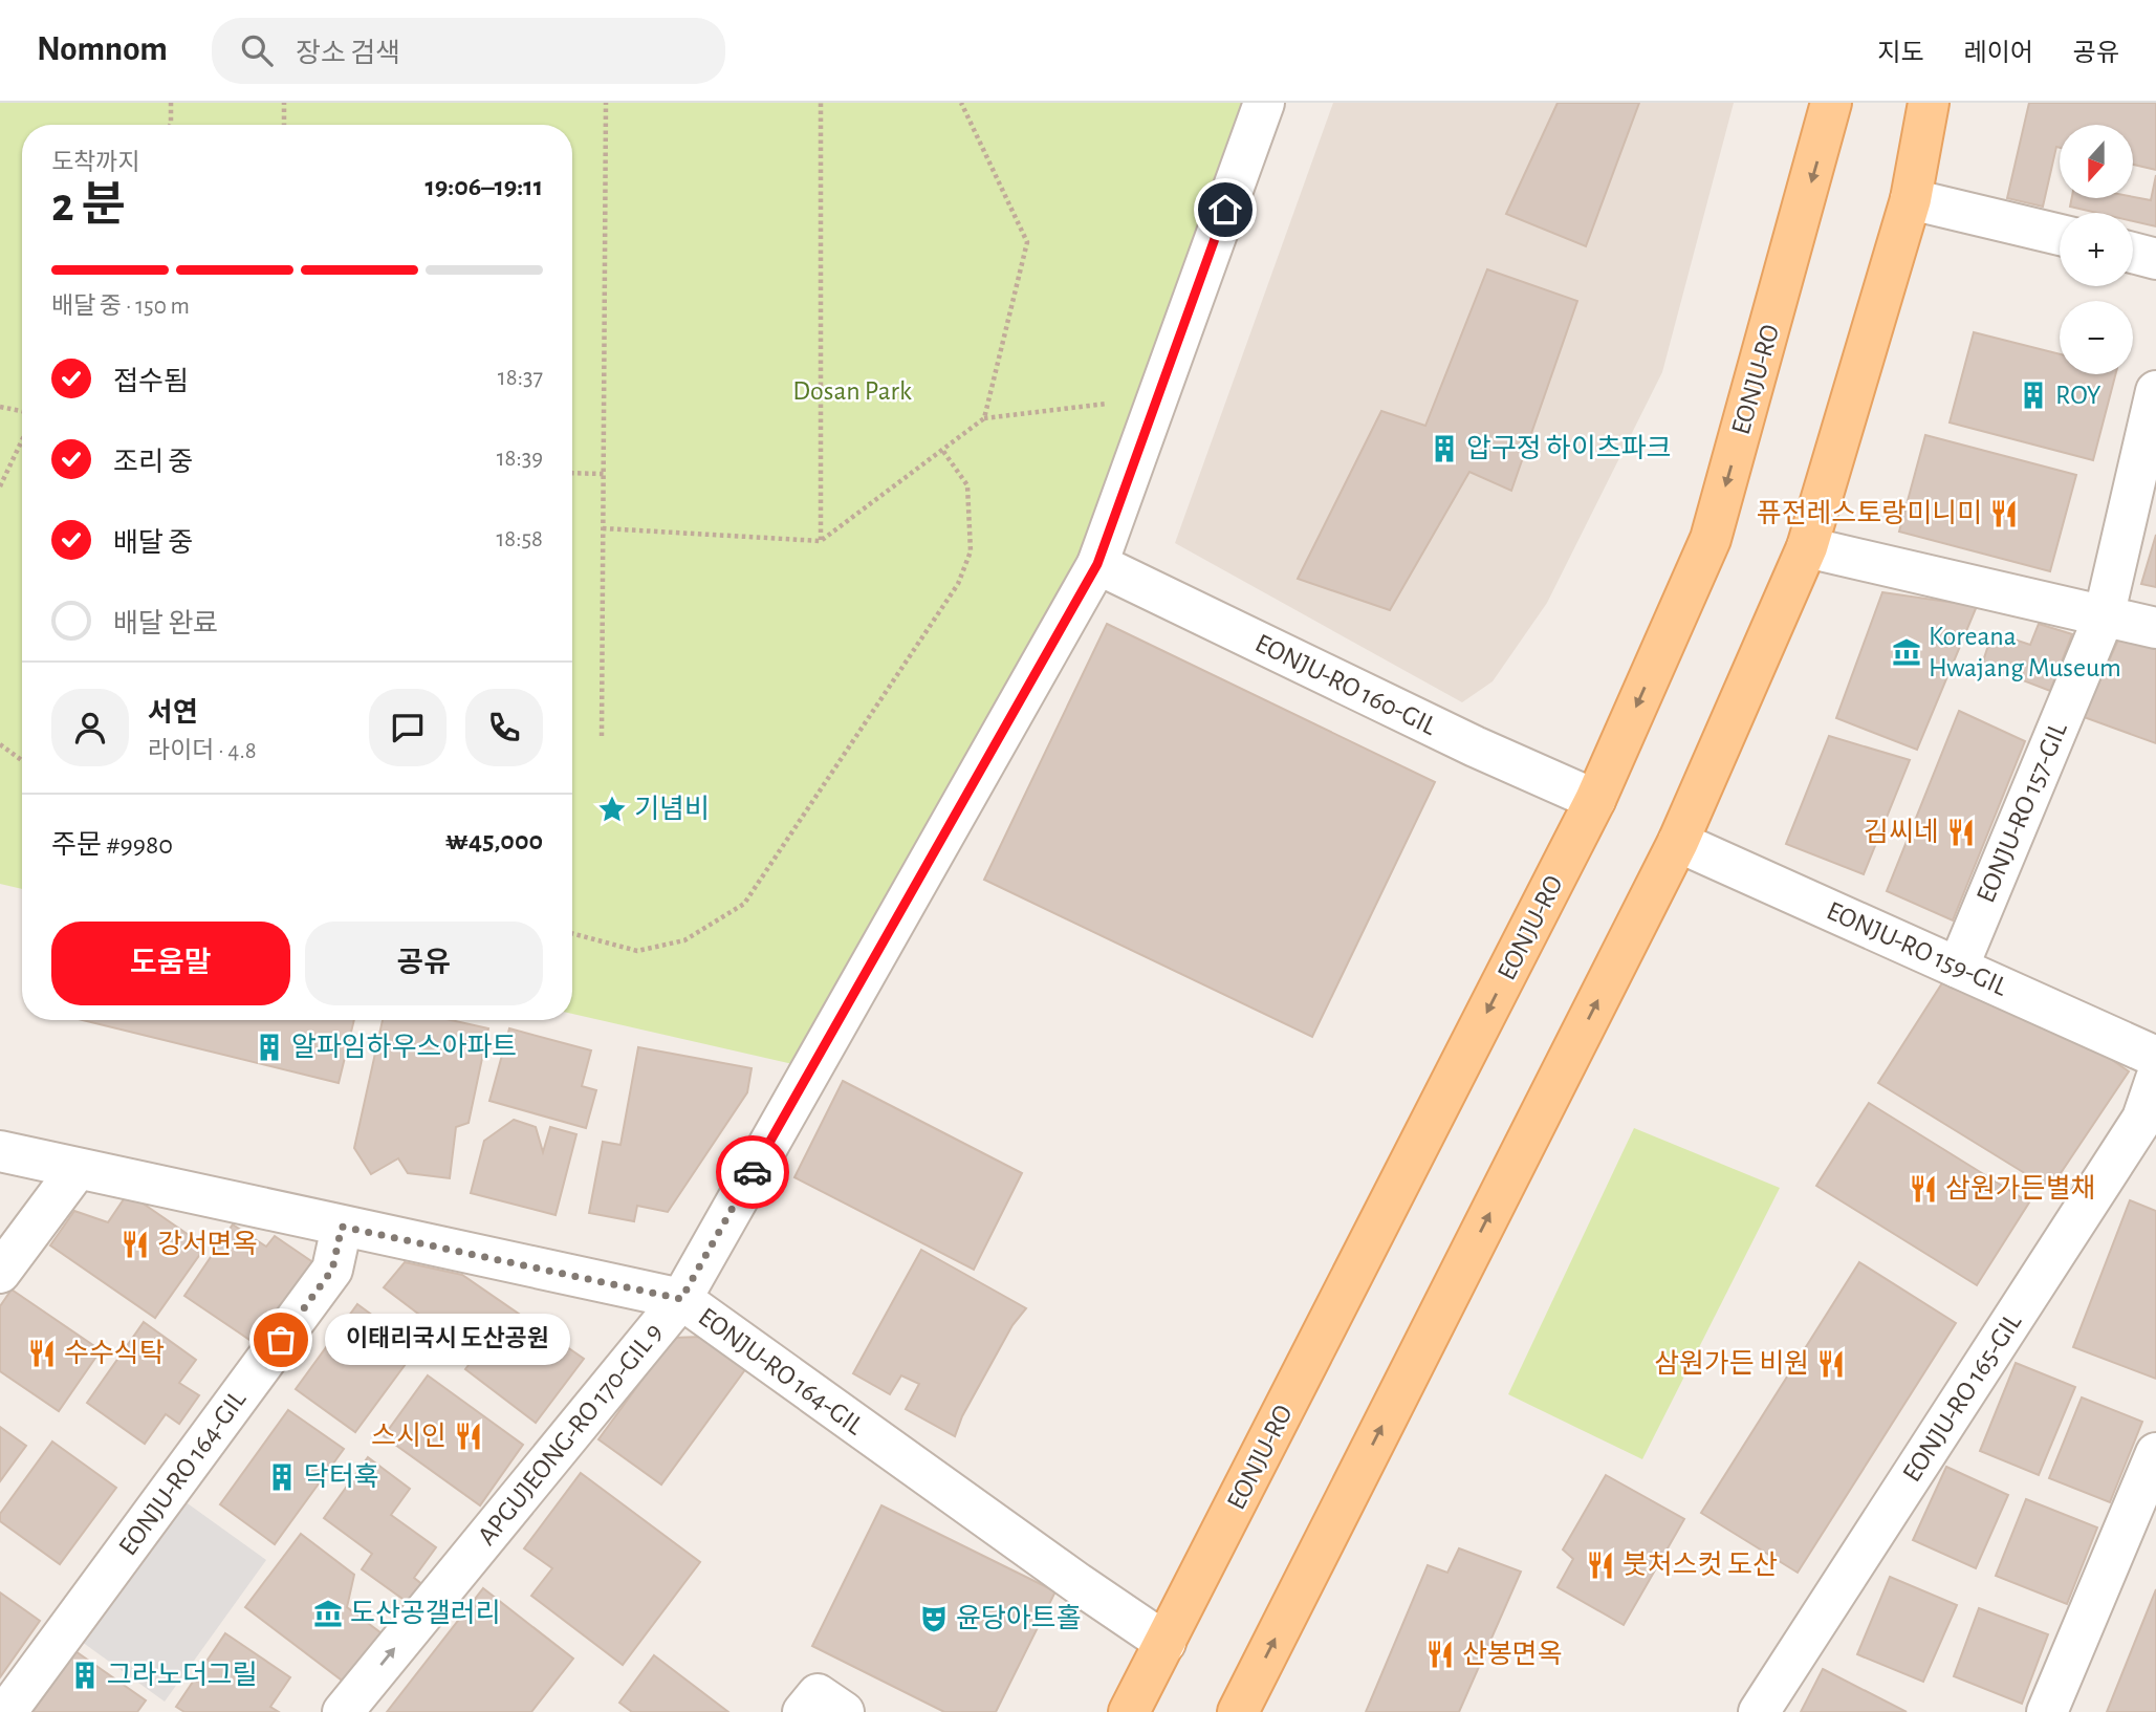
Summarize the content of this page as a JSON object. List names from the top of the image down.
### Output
{
  "streets": {
    "main road": ["EONJU-RO"],
    "street": [
      "EONJU-RO 160-GIL",
      "EONJU-RO 157-GIL",
      "EONJU-RO 159-GIL",
      "EONJU-RO 164-GIL",
      "EONJU-RO 165-GIL",
      "APGUJEONG-RO 170-GIL 9"
    ]
  },
  "crossings": [
    ["EONJU-RO", "EONJU-RO 160-GIL"],
    ["EONJU-RO", "EONJU-RO 164-GIL"],
    ["EONJU-RO 160-GIL", "APGUJEONG-RO 170-GIL 9"],
    ["EONJU-RO 157-GIL", "EONJU-RO 159-GIL"],
    ["EONJU-RO 164-GIL", "APGUJEONG-RO 170-GIL 9"]
  ],
  "parks": ["Dosan Park"],
  "places": {
    "building": [
      "ROY",
      "압구정 하이츠파크",
      "알파임하우스아파트",
      "닥터훅",
      "그라노더그릴"
    ],
    "restaurant": [
      "퓨전레스토랑미니미",
      "김씨네",
      "삼원가든별채",
      "강서면옥",
      "수수식탁",
      "삼원가든 비원",
      "스시인",
      "붓처스컷 도산",
      "산봉면옥"
    ],
    "museum": ["Koreana Hwajang Museum", "도산공갤러리"],
    "place": ["기념비"],
    "other": ["이태리국시 도산공원"],
    "theatre": ["윤당아트홀"]
  },
  "north": "bottom",
  "page": {
    "header": "Nomnom",
    "search": "장소 검색",
    "nav": ["지도", "레이어", "공유"],
    "map_buttons": ["+", "−"],
    "heading": ["2 분", "도착까지", "19:06–19:11"],
    "panel": [
      "서연",
      "라이더 · 4.8",
      "주문 #9980",
      "₩45,000"
    ],
    "bar": "배달 중 · 150 m",
    "list": [
      ["접수됨", "18:37"],
      ["조리 중", "18:39"],
      ["배달 중", "18:58"],
      "배달 완료"
    ],
    "buttons": ["도움말", "공유"],
    "bubble": "이태리국시 도산공원"
  }
}
